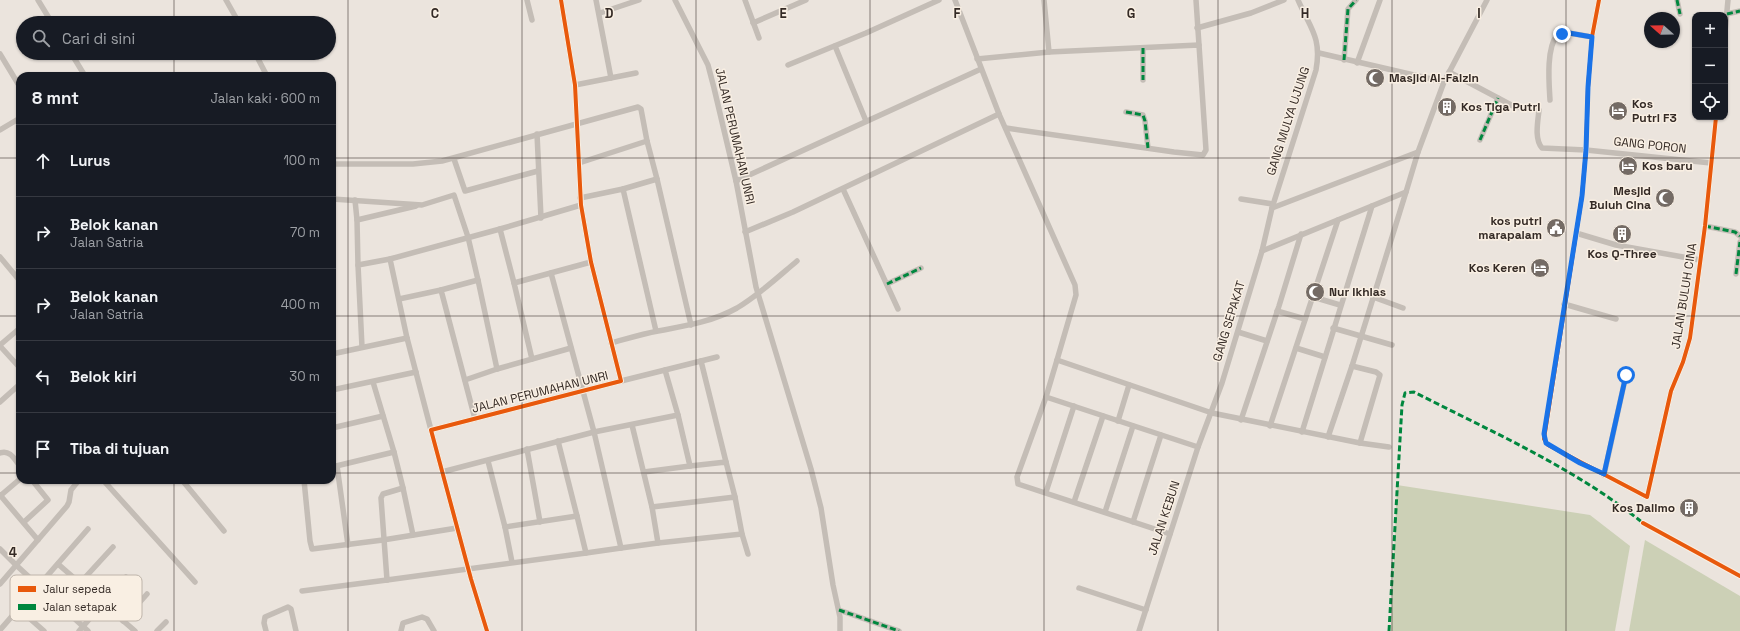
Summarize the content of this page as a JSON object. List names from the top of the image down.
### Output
{
  "streets": {
    "street": [
      "GANG MULYA UJUNG",
      "JALAN PERUMAHAN UNRI",
      "GANG PORON",
      "JALAN BULUH CINA",
      "GANG SEPAKAT",
      "JALAN KEBUN"
    ]
  },
  "crossings": [
    ["GANG MULYA UJUNG", "GANG SEPAKAT"],
    ["GANG PORON", "JALAN BULUH CINA"],
    ["GANG SEPAKAT", "JALAN KEBUN"]
  ],
  "places": {
    "mosque": ["Masjid Al-Faizin", "Mesjid Buluh Cina", "Nur Ikhlas"],
    "building": ["Kos Tiga Putri", "Kos Q-Three", "Kos Dalimo"],
    "hotel": ["Kos Putri F3", "Kos baru", "Kos Keren"],
    "public building": ["kos putri marapalam"]
  },
  "legend": ["Jalur sepeda", "Jalan setapak"],
  "north": "left",
  "page": {
    "map_buttons": ["+", "−"],
    "search": "Cari di sini",
    "heading": ["8 mnt", "Jalan kaki · 600 m"],
    "list": [
      ["Lurus", "100 m"],
      ["Belok kanan", "Jalan Satria", "70 m"],
      ["Belok kanan", "Jalan Satria", "400 m"],
      ["Belok kiri", "30 m"],
      "Tiba di tujuan"
    ]
  },
  "grid": {
    "columns": [
      "C",
      "D",
      "E",
      "F",
      "G",
      "H",
      "I"
    ],
    "rows": ["4"]
  }
}
